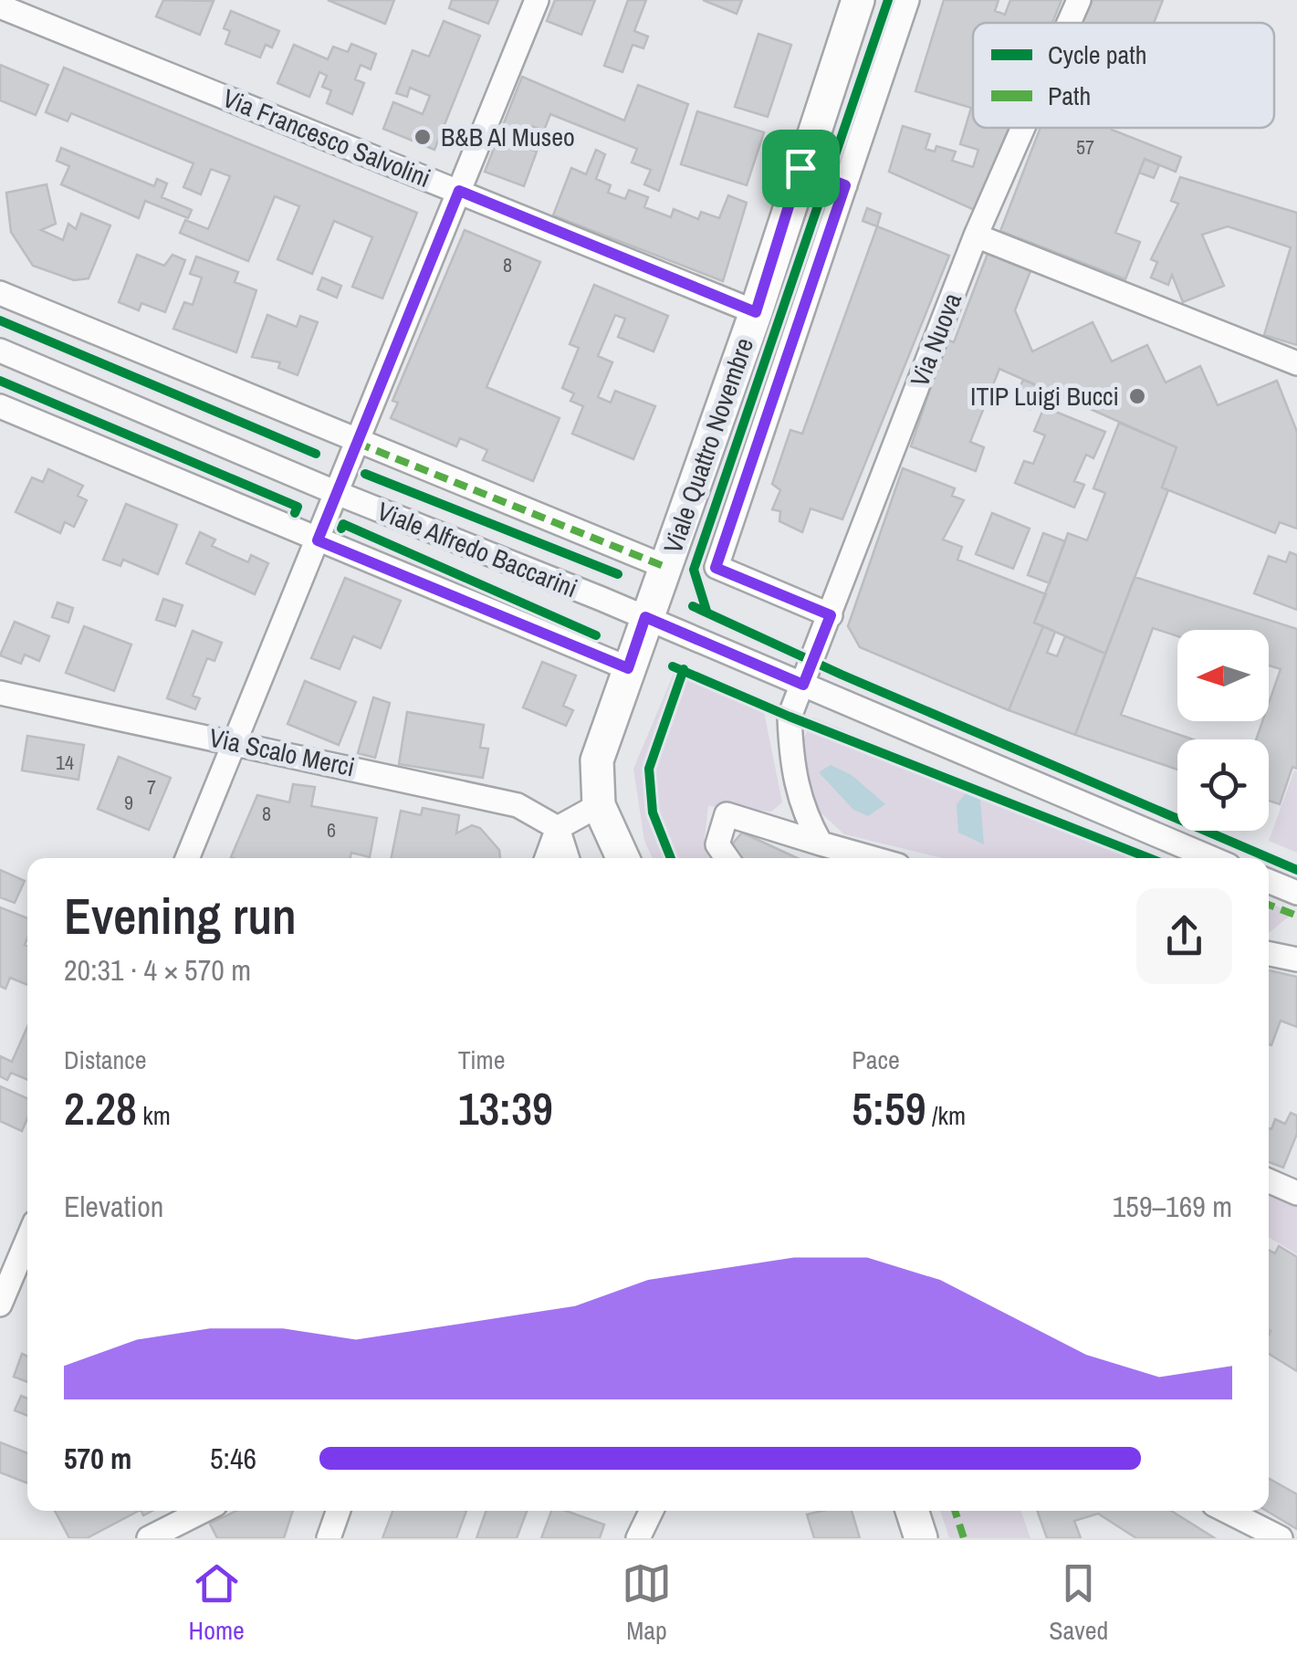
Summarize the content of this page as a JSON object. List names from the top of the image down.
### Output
{
  "streets": {
    "main road": ["Viale Quattro Novembre"],
    "street": [
      "Via Francesco Salvolini",
      "Via Nuova",
      "Viale Alfredo Baccarini",
      "Via Scalo Merci"
    ]
  },
  "crossings": [
    ["Via Francesco Salvolini", "Viale Quattro Novembre"],
    ["Via Nuova", "Viale Quattro Novembre"],
    ["Via Nuova", "Viale Alfredo Baccarini"],
    ["Viale Quattro Novembre", "Viale Alfredo Baccarini"]
  ],
  "places": ["B&B Al Museo", "ITIP Luigi Bucci"],
  "house_numbers": [
    "57",
    "8",
    "14",
    "7",
    "9",
    "8",
    "6"
  ],
  "legend": ["Cycle path", "Path"],
  "north": "left",
  "page": {
    "heading": ["Evening run", "20:31 · 4 × 570 m"],
    "stats": [
      ["Distance", "2.28 km"],
      ["Time", "13:39"],
      ["Pace", "5:59 /km"]
    ],
    "chart": ["Elevation", "159–169 m"],
    "list": [
      {
        "name": "570 m",
        "note": "5:46"
      }
    ],
    "tabs": ["Home", "Map", "Saved"]
  }
}
